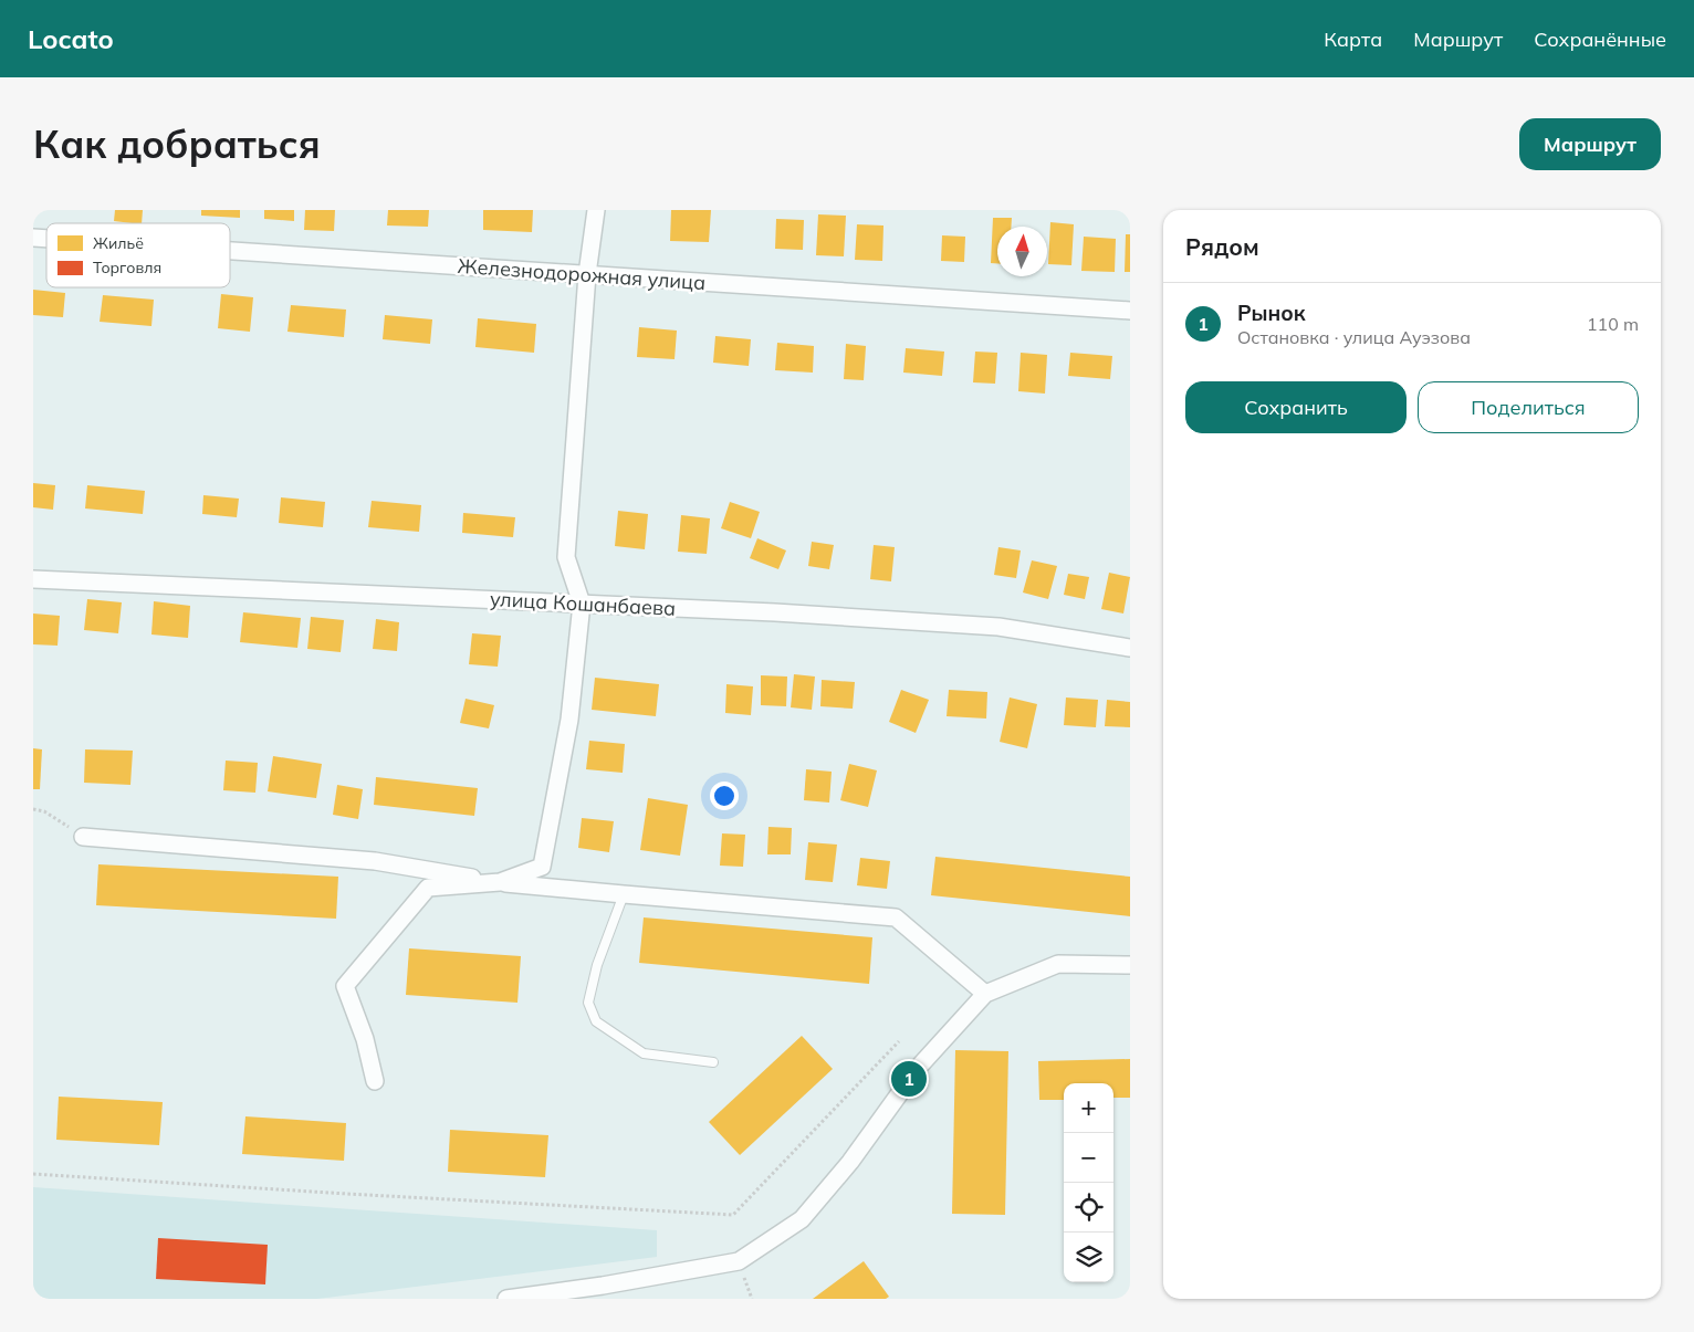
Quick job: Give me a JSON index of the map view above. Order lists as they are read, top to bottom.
{
  "streets": {
    "street": ["Железнодорожная улица", "улица Кошанбаева"]
  },
  "legend": ["Жильё", "Торговля"],
  "north": "top",
  "page": {
    "header": "Locato",
    "nav": ["Карта", "Маршрут", "Сохранённые"],
    "buttons": [
      "Маршрут",
      ["Сохранить", "Поделиться"]
    ],
    "title": "Как добраться",
    "heading": "Рядом",
    "list": [
      {
        "mark": "1",
        "name": "Рынок",
        "note": "Остановка · улица Ауэзова",
        "value": "110 m"
      }
    ],
    "pins": "1",
    "map_buttons": ["+", "−"]
  }
}
